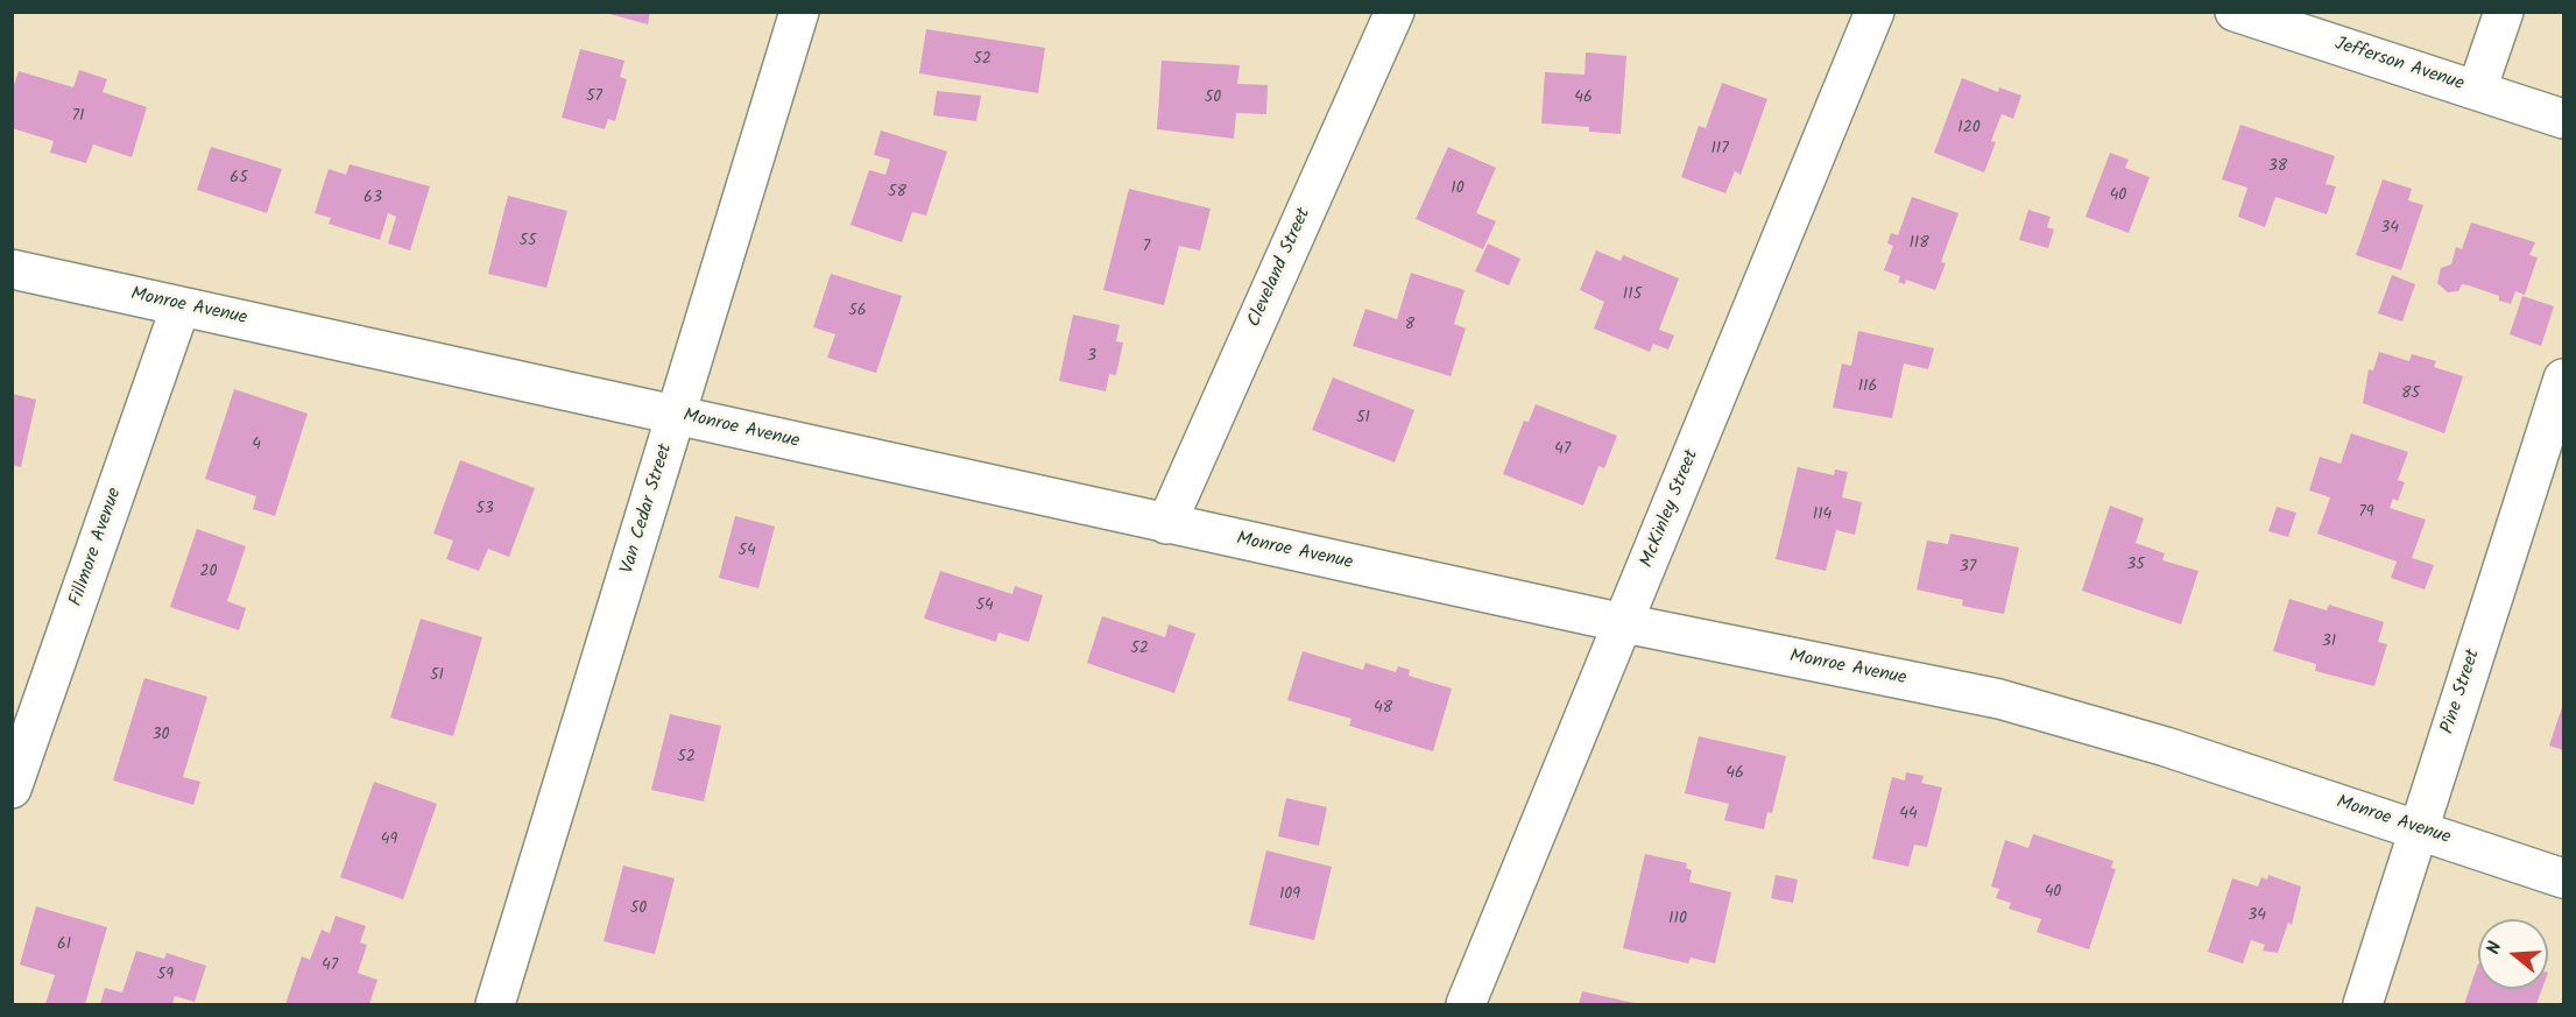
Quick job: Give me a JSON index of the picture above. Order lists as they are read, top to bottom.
{
  "streets": {
    "street": [
      "Jefferson Avenue",
      "Cleveland Street",
      "Monroe Avenue",
      "Van Cedar Street",
      "McKinley Street",
      "Fillmore Avenue",
      "Pine Street"
    ]
  },
  "crossings": [
    ["Cleveland Street", "Monroe Avenue"],
    ["Monroe Avenue", "Van Cedar Street"],
    ["Monroe Avenue", "McKinley Street"],
    ["Monroe Avenue", "Fillmore Avenue"],
    ["Monroe Avenue", "Pine Street"]
  ],
  "house_numbers": [
    "52",
    "57",
    "50",
    "46",
    "71",
    "120",
    "117",
    "38",
    "65",
    "10",
    "58",
    "40",
    "63",
    "34",
    "55",
    "118",
    "7",
    "115",
    "56",
    "8",
    "3",
    "116",
    "85",
    "51",
    "4",
    "47",
    "53",
    "79",
    "114",
    "54",
    "35",
    "37",
    "20",
    "54",
    "31",
    "52",
    "51",
    "48",
    "30",
    "52",
    "46",
    "44",
    "49",
    "40",
    "109",
    "50",
    "34",
    "110",
    "61",
    "47",
    "59"
  ],
  "north": "left"
}
